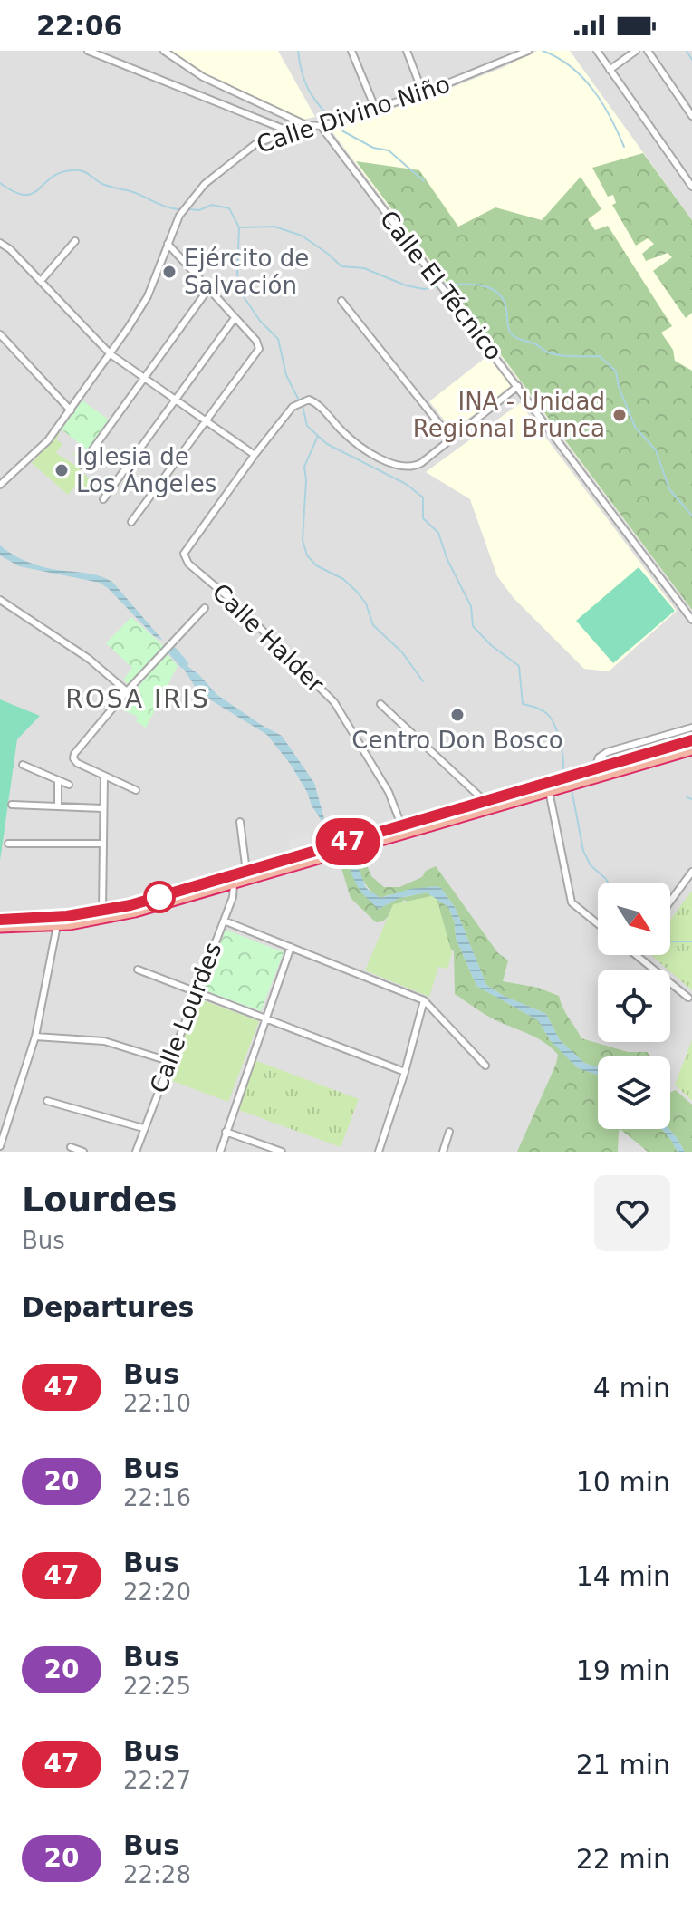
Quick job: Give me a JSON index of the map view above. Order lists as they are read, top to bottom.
{
  "streets": {
    "street": [
      "Calle Divino Niño",
      "Calle El Técnico",
      "Calle Halder",
      "Calle Lourdes"
    ]
  },
  "crossings": [
    ["Calle Divino Niño", "Calle El Técnico"]
  ],
  "districts": ["ROSA IRIS"],
  "places": [
    "Ejército de Salvación",
    "INA - Unidad Regional Brunca",
    "Iglesia de Los Ángeles",
    "Centro Don Bosco"
  ],
  "lines": ["bus line 47"],
  "north": "bottom right",
  "page": {
    "status": "22:06",
    "on_map": "47",
    "heading": [
      ["Lourdes", "Bus"],
      "Departures"
    ],
    "list": [
      {
        "mark": "47",
        "name": "Bus",
        "note": "22:10",
        "value": "4 min"
      },
      {
        "mark": "20",
        "name": "Bus",
        "note": "22:16",
        "value": "10 min"
      },
      {
        "mark": "47",
        "name": "Bus",
        "note": "22:20",
        "value": "14 min"
      },
      {
        "mark": "20",
        "name": "Bus",
        "note": "22:25",
        "value": "19 min"
      },
      {
        "mark": "47",
        "name": "Bus",
        "note": "22:27",
        "value": "21 min"
      },
      {
        "mark": "20",
        "name": "Bus",
        "note": "22:28",
        "value": "22 min"
      }
    ]
  }
}
